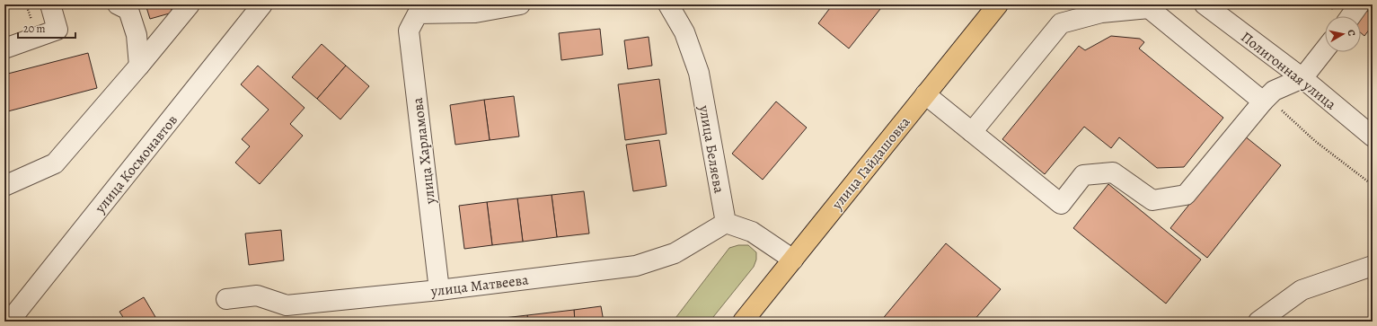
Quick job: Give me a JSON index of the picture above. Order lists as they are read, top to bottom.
{
  "streets": {
    "main road": ["улица Гайдашовка"],
    "street": [
      "Полигонная улица",
      "улица Беляева",
      "улица Харламова",
      "улица Космонавтов",
      "улица Матвеева"
    ]
  },
  "crossings": [
    ["улица Беляева", "улица Матвеева"],
    ["улица Харламова", "улица Матвеева"]
  ],
  "scale_bar": "20 m",
  "north": "right"
}
